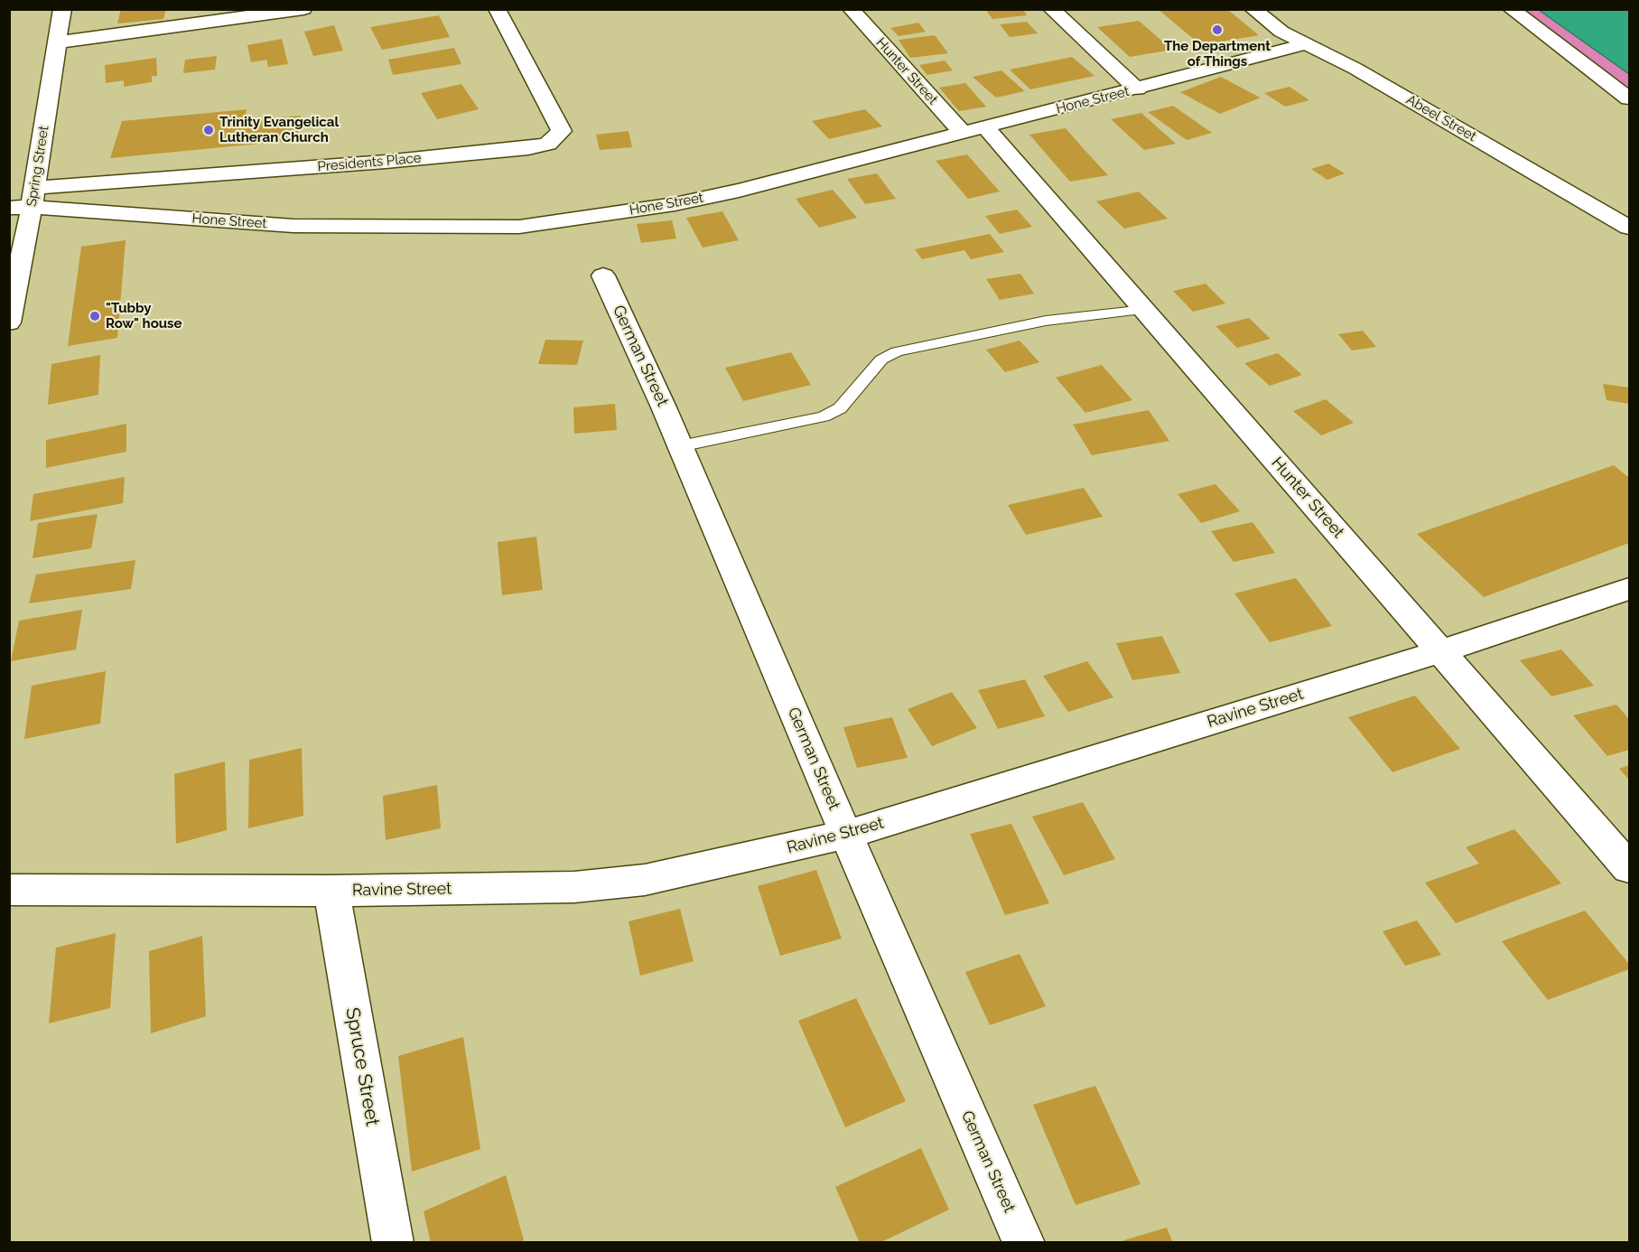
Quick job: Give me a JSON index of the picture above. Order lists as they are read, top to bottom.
{
  "streets": {
    "street": [
      "Hunter Street",
      "Hone Street",
      "Abeel Street",
      "Presidents Place",
      "Spring Street",
      "German Street",
      "Ravine Street",
      "Spruce Street"
    ]
  },
  "crossings": [
    ["Hunter Street", "Hone Street"],
    ["Hunter Street", "Ravine Street"],
    ["Hone Street", "Abeel Street"],
    ["Hone Street", "Presidents Place"],
    ["Hone Street", "Spring Street"],
    ["Presidents Place", "Spring Street"],
    ["German Street", "Ravine Street"],
    ["Ravine Street", "Spruce Street"]
  ],
  "places": ["The Department of Things", "Trinity Evangelical Lutheran Church", "\"Tubby Row\" house"]
}
